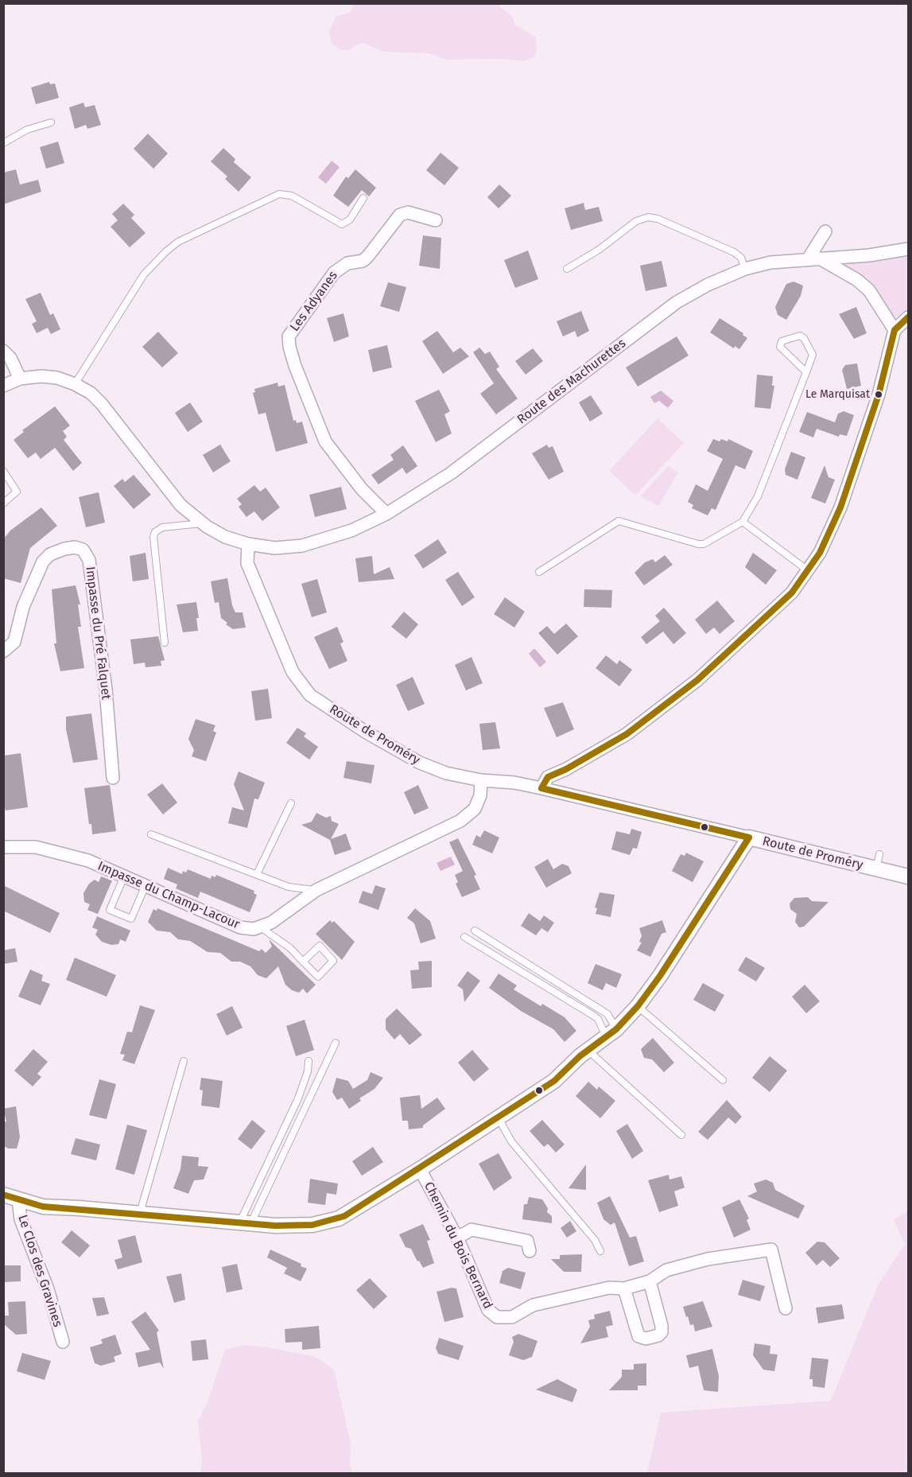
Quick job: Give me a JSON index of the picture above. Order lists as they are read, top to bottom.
{
  "streets": {
    "street": [
      "Les Adyanes",
      "Route des Machurettes",
      "Impasse du Pré Falquet",
      "Route de Proméry",
      "Impasse du Champ-Lacour",
      "Chemin du Bois Bernard",
      "Le Clos des Gravines"
    ]
  },
  "crossings": [
    ["Les Adyanes", "Route des Machurettes"],
    ["Route des Machurettes", "Route de Proméry"]
  ],
  "places": ["Le Marquisat"]
}
